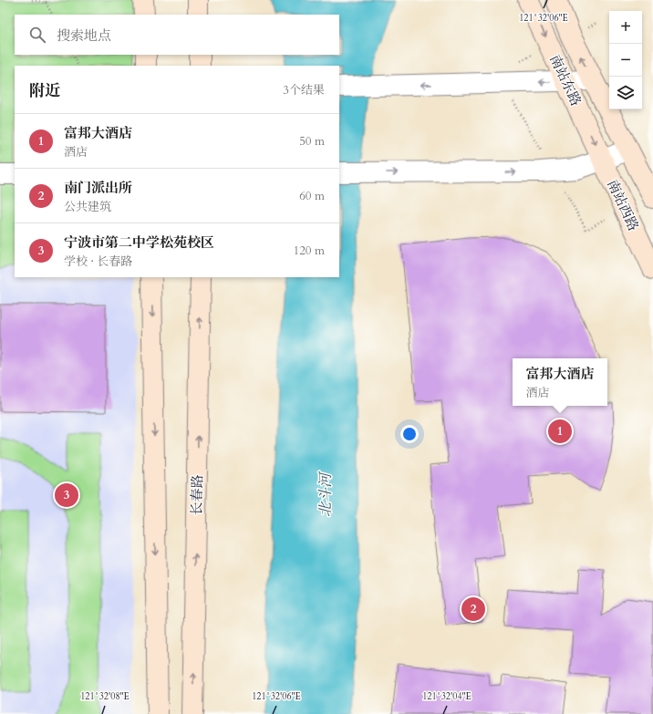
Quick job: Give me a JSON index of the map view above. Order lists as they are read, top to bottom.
{
  "streets": {
    "main road": ["南站东路", "南站西路", "长春路"]
  },
  "crossings": [
    ["南站东路", "南站西路"]
  ],
  "water": ["北斗河"],
  "page": {
    "map_buttons": ["+", "−"],
    "search": "搜索地点",
    "heading": ["附近", "3个结果"],
    "list": [
      {
        "mark": "1",
        "name": "富邦大酒店",
        "note": "酒店",
        "value": "50 m"
      },
      {
        "mark": "2",
        "name": "南门派出所",
        "note": "公共建筑",
        "value": "60 m"
      },
      {
        "mark": "3",
        "name": "宁波市第二中学松苑校区",
        "note": "学校 · 长春路",
        "value": "120 m"
      }
    ],
    "popup": ["富邦大酒店", "酒店"],
    "pins": ["1", "3", "2"]
  },
  "coordinates": ["121°32'06\"E", "121°32'08\"E", "121°32'04\"E"]
}
